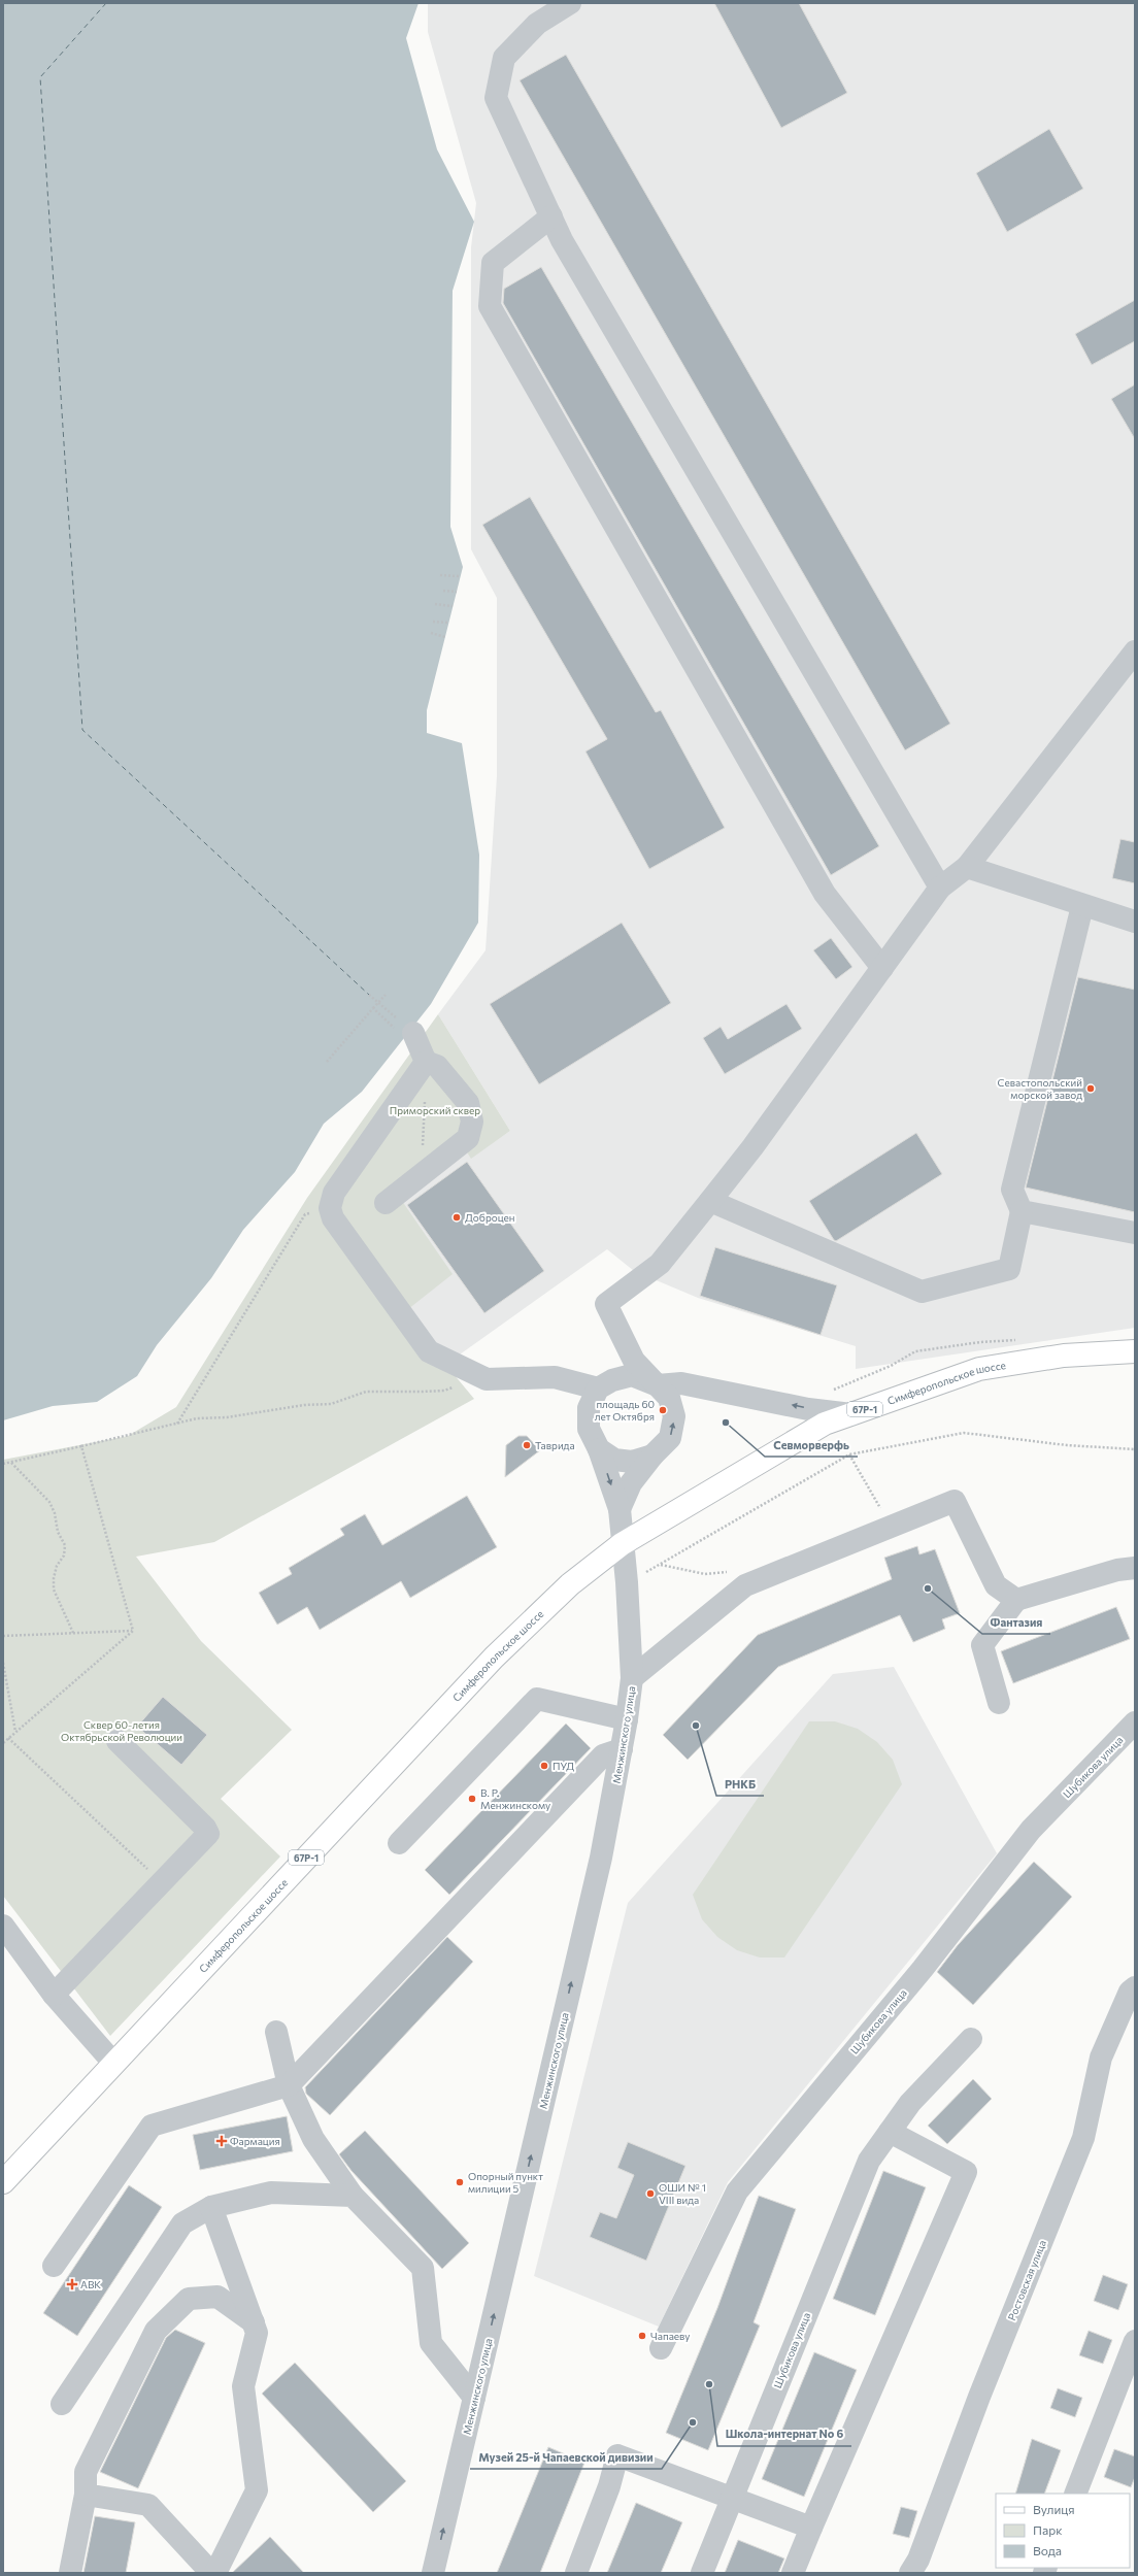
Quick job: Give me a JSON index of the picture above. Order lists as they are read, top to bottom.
{
  "streets": {
    "main road": ["Симферопольское шоссе", "67Р-1"],
    "street": ["Менжинского улица", "Шубикова улица", "Ростовская улица"]
  },
  "crossings": [
    ["Симферопольское шоссе", "Менжинского улица"]
  ],
  "one_way": ["Менжинского улица"],
  "parks": ["Приморский сквер", "Сквер 60-летия Октябрьской Революции"],
  "places": {
    "other": [
      "Севастопольский морской завод",
      "Доброцен",
      "площадь 60 лет Октября",
      "Севморверфь",
      "Таврида",
      "Фантазия",
      "РНКБ",
      "ПУД",
      "В. Р. Менжинскому",
      "Опорный пункт милиции 5",
      "ОШИ № 1 VIII вида",
      "Чапаеву",
      "Школа-интернат No 6",
      "Музей 25-й Чапаевской дивизии"
    ],
    "health": ["Фармация", "АВК"]
  },
  "legend": ["Вулиця", "Парк", "Вода"]
}
